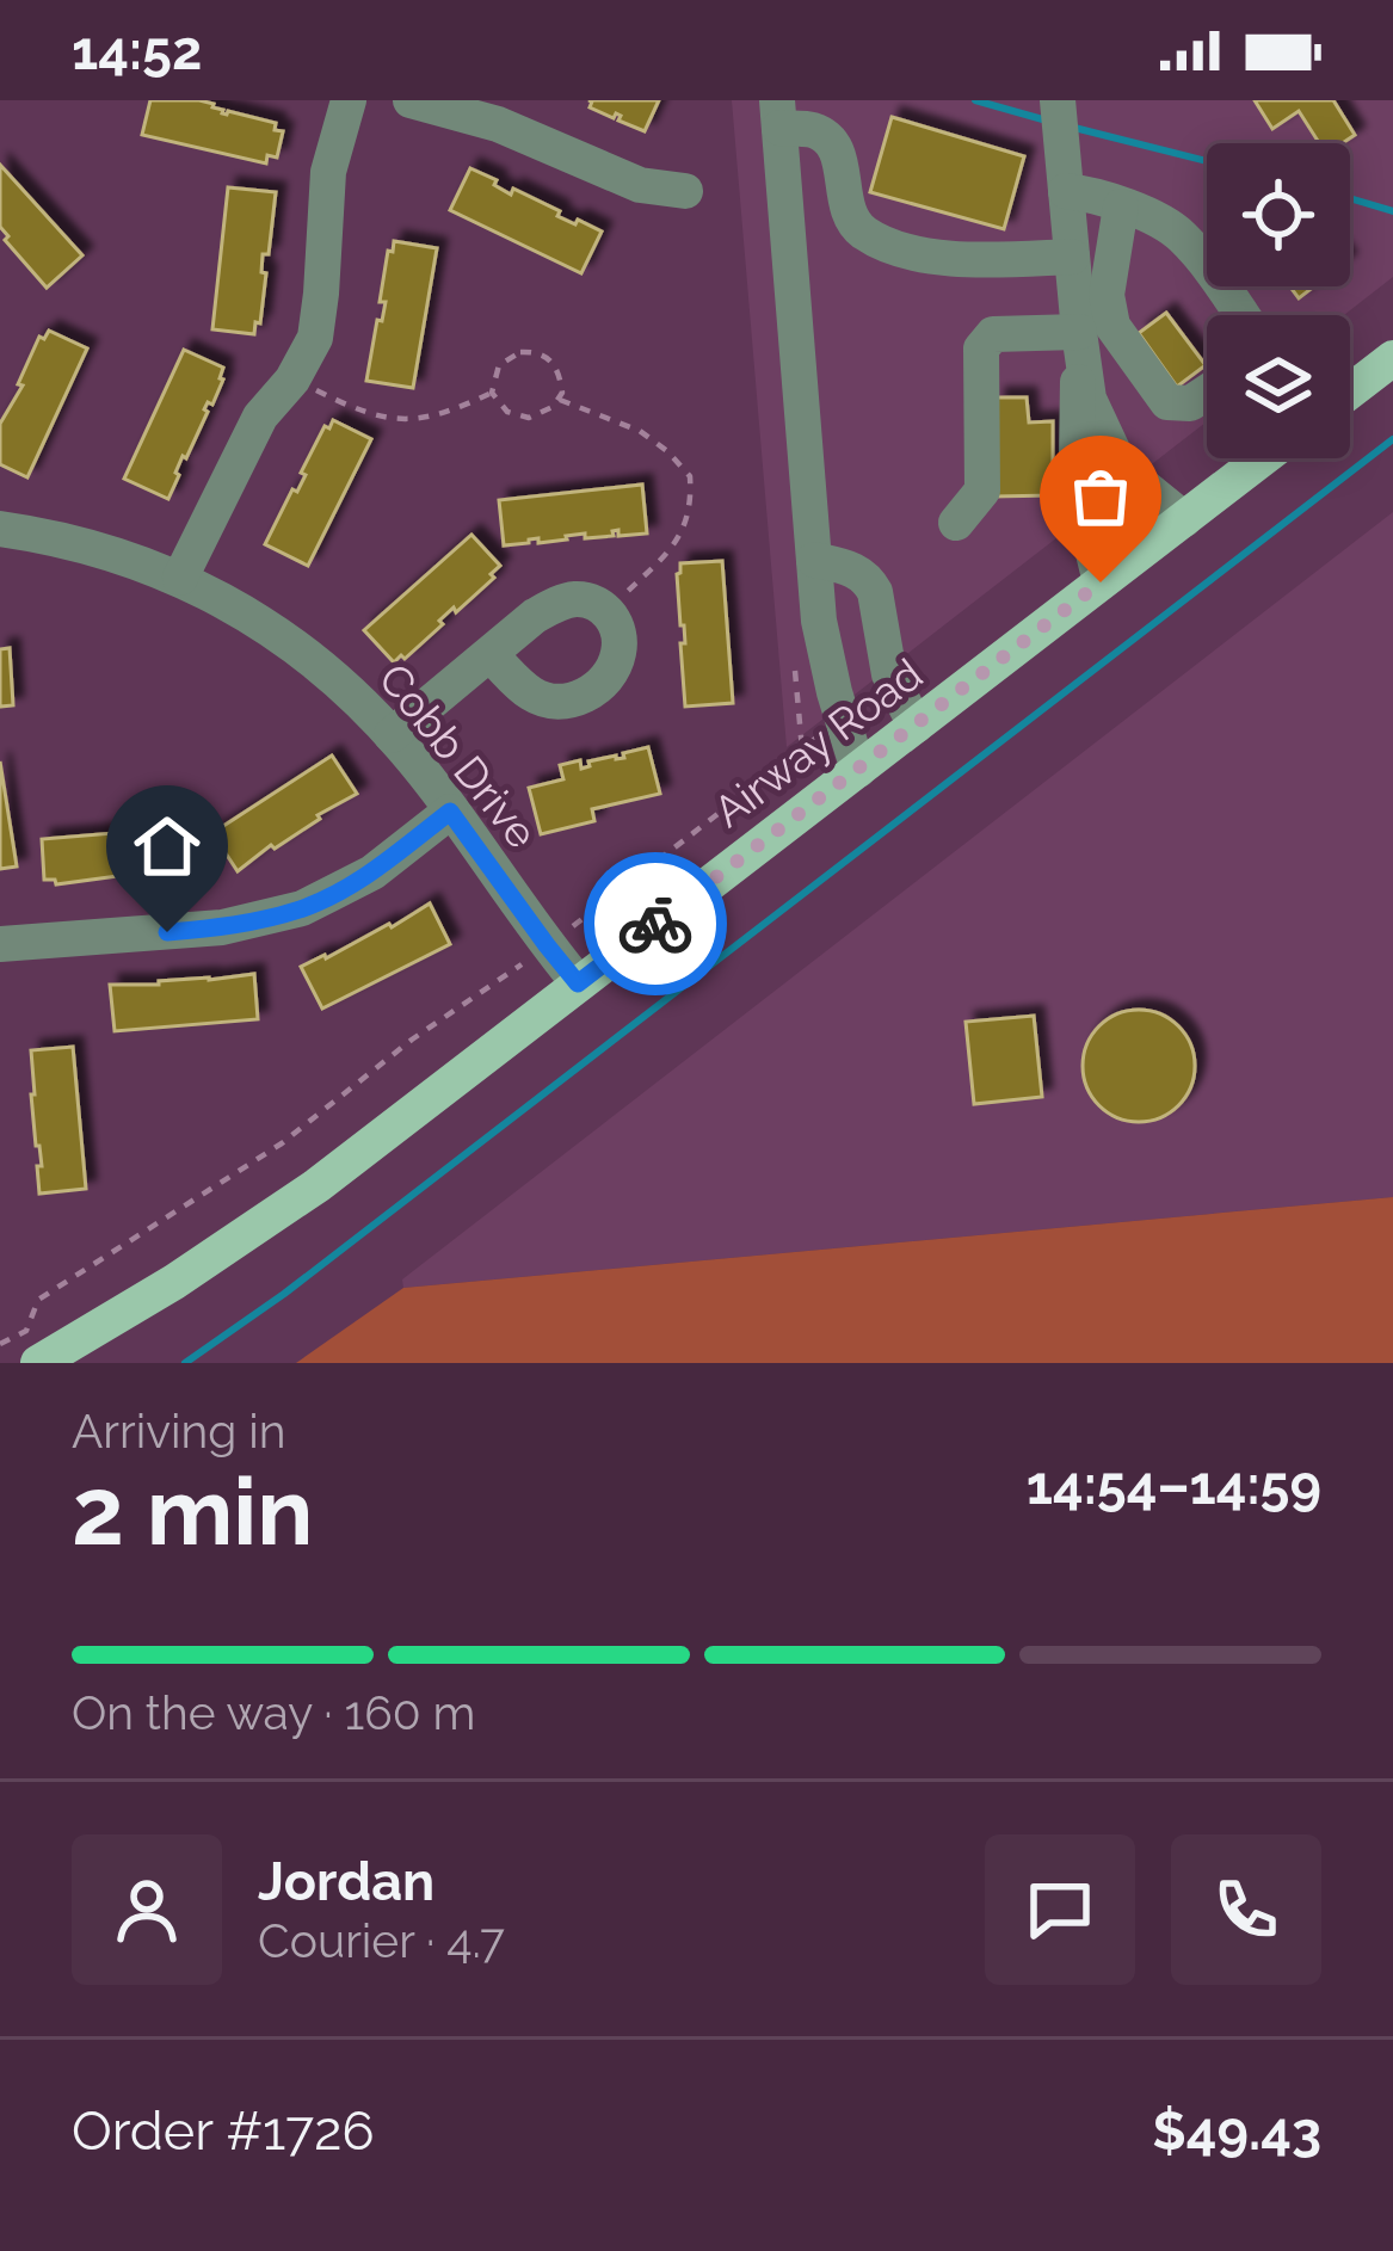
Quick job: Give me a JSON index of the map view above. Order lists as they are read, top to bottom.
{
  "streets": {
    "main road": ["Airway Road"],
    "street": ["Cobb Drive"]
  },
  "crossings": [
    ["Airway Road", "Cobb Drive"]
  ],
  "page": {
    "status": "14:52",
    "heading": ["2 min", "Arriving in", "14:54–14:59"],
    "panel": [
      "Jordan",
      "Courier · 4.7",
      "Order #1726",
      "$49.43"
    ],
    "bar": "On the way · 160 m"
  }
}
